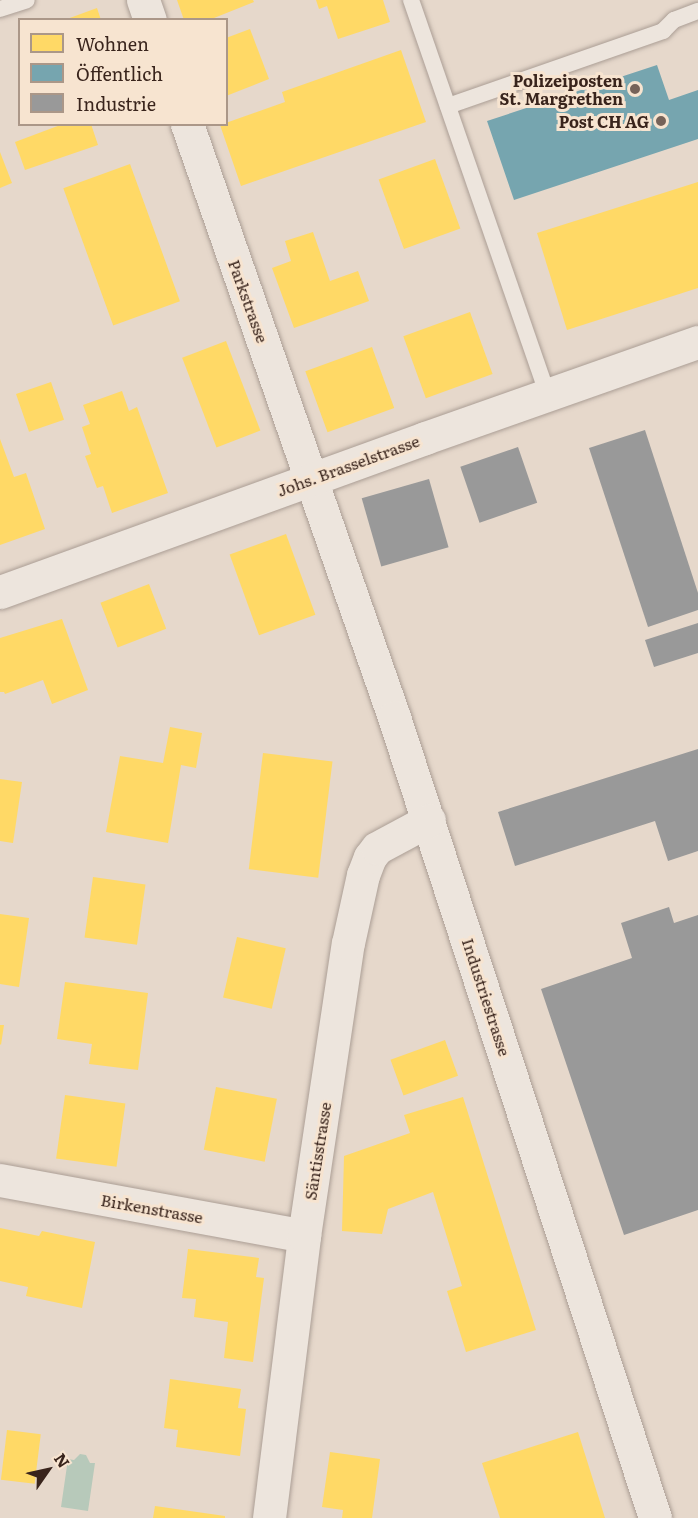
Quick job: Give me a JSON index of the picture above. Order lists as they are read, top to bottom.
{
  "streets": {
    "street": [
      "Parkstrasse",
      "Johs. Brasselstrasse",
      "Industriestrasse",
      "Säntisstrasse",
      "Birkenstrasse"
    ]
  },
  "crossings": [
    ["Parkstrasse", "Johs. Brasselstrasse"],
    ["Parkstrasse", "Industriestrasse"],
    ["Johs. Brasselstrasse", "Industriestrasse"],
    ["Industriestrasse", "Säntisstrasse"],
    ["Säntisstrasse", "Birkenstrasse"]
  ],
  "places": ["Polizeiposten St. Margrethen", "Post CH AG"],
  "legend": ["Wohnen", "Öffentlich", "Industrie"],
  "north": "top right"
}
